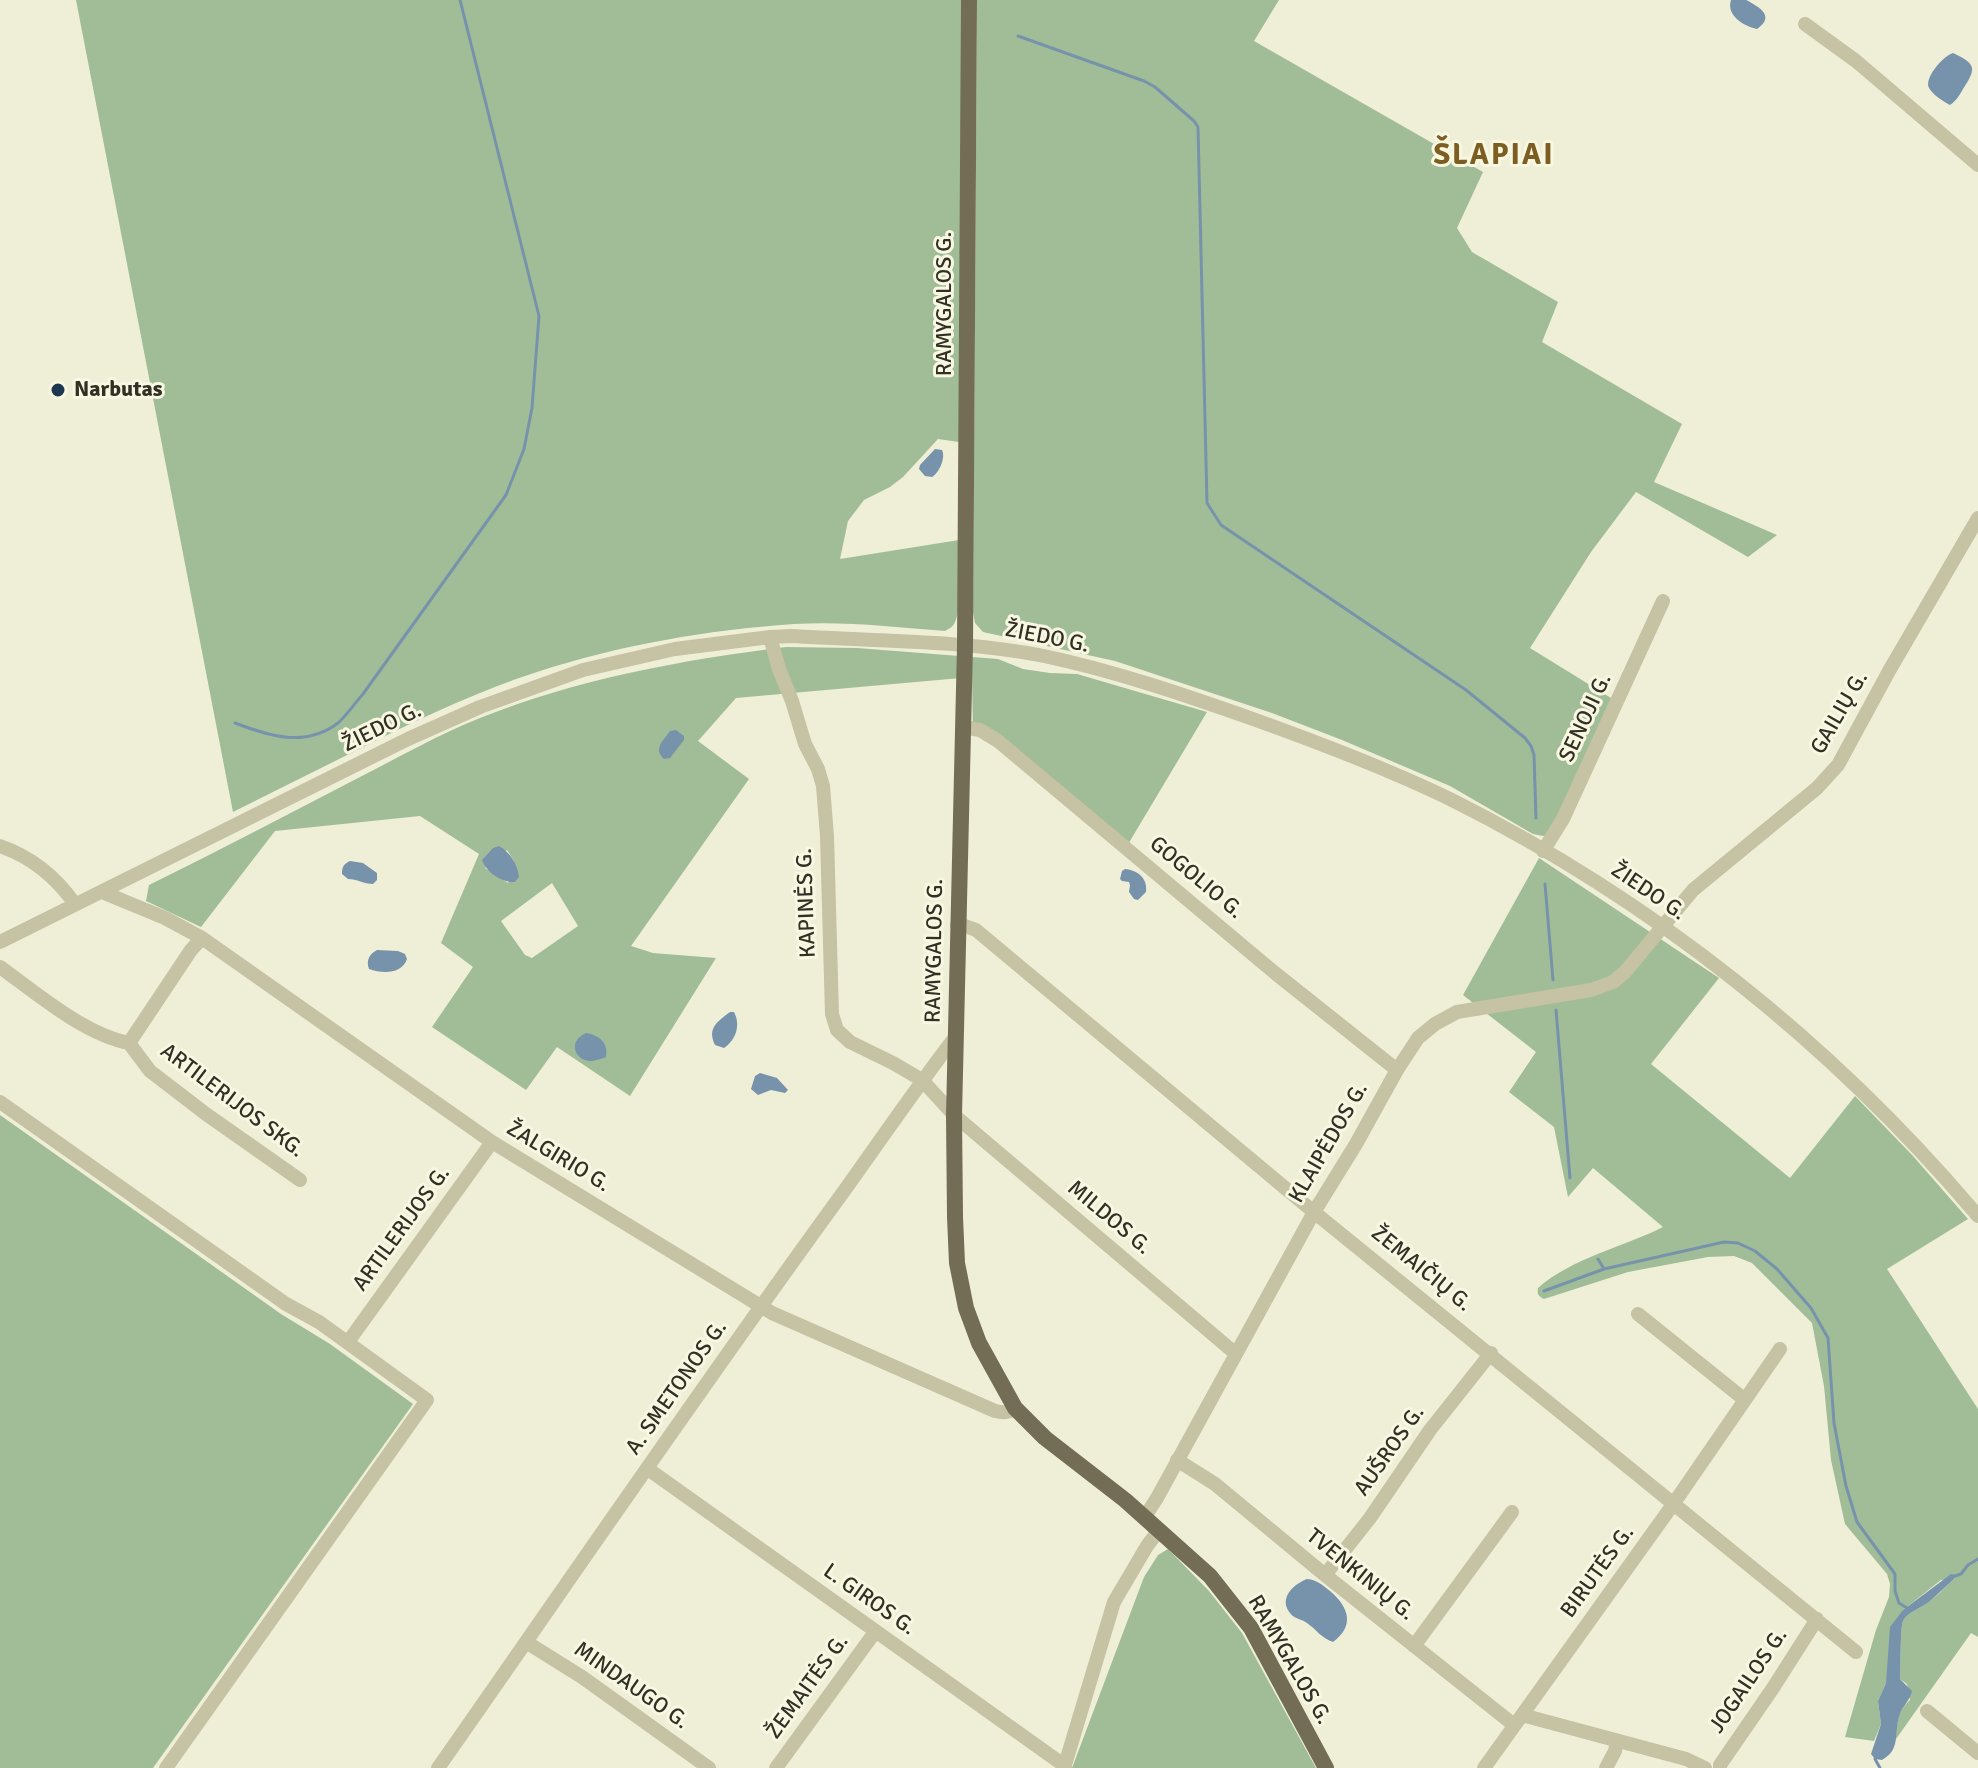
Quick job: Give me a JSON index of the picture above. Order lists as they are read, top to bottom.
{
  "streets": {
    "main road": ["RAMYGALOS G."],
    "street": [
      "ŽIEDO G.",
      "GAILIŲ G.",
      "SENOJI G.",
      "GOGOLIO G.",
      "KAPINĖS G.",
      "ARTILERIJOS SKG.",
      "KLAIPĖDOS G.",
      "ŽALGIRIO G.",
      "MILDOS G.",
      "ARTILERIJOS G.",
      "ŽEMAIČIŲ G.",
      "A. SMETONOS G.",
      "AUŠROS G.",
      "BIRUTĖS G.",
      "TVENKINIŲ G.",
      "L. GIROS G.",
      "JOGAILOS G.",
      "MINDAUGO G.",
      "ŽEMAITĖS G."
    ]
  },
  "crossings": [
    ["RAMYGALOS G.", "ŽIEDO G."],
    ["RAMYGALOS G.", "GOGOLIO G."],
    ["RAMYGALOS G.", "KAPINĖS G."],
    ["RAMYGALOS G.", "KLAIPĖDOS G."],
    ["RAMYGALOS G.", "ŽALGIRIO G."],
    ["RAMYGALOS G.", "MILDOS G."],
    ["RAMYGALOS G.", "ŽEMAIČIŲ G."],
    ["RAMYGALOS G.", "A. SMETONOS G."],
    ["ŽIEDO G.", "GAILIŲ G."],
    ["ŽIEDO G.", "SENOJI G."],
    ["ŽIEDO G.", "KAPINĖS G."],
    ["ŽIEDO G.", "KLAIPĖDOS G."],
    ["ŽIEDO G.", "ŽALGIRIO G."],
    ["GAILIŲ G.", "KLAIPĖDOS G."],
    ["GOGOLIO G.", "KLAIPĖDOS G."],
    ["KAPINĖS G.", "MILDOS G."],
    ["KAPINĖS G.", "A. SMETONOS G."],
    ["ARTILERIJOS SKG.", "ŽALGIRIO G."],
    ["KLAIPĖDOS G.", "MILDOS G."],
    ["KLAIPĖDOS G.", "ŽEMAIČIŲ G."],
    ["KLAIPĖDOS G.", "TVENKINIŲ G."],
    ["ŽALGIRIO G.", "ARTILERIJOS G."],
    ["ŽALGIRIO G.", "A. SMETONOS G."],
    ["ŽEMAIČIŲ G.", "AUŠROS G."],
    ["ŽEMAIČIŲ G.", "BIRUTĖS G."],
    ["ŽEMAIČIŲ G.", "JOGAILOS G."],
    ["A. SMETONOS G.", "L. GIROS G."],
    ["A. SMETONOS G.", "MINDAUGO G."],
    ["AUŠROS G.", "TVENKINIŲ G."],
    ["BIRUTĖS G.", "TVENKINIŲ G."],
    ["L. GIROS G.", "ŽEMAITĖS G."]
  ],
  "districts": ["ŠLAPIAI"],
  "places": ["Narbutas"]
}
